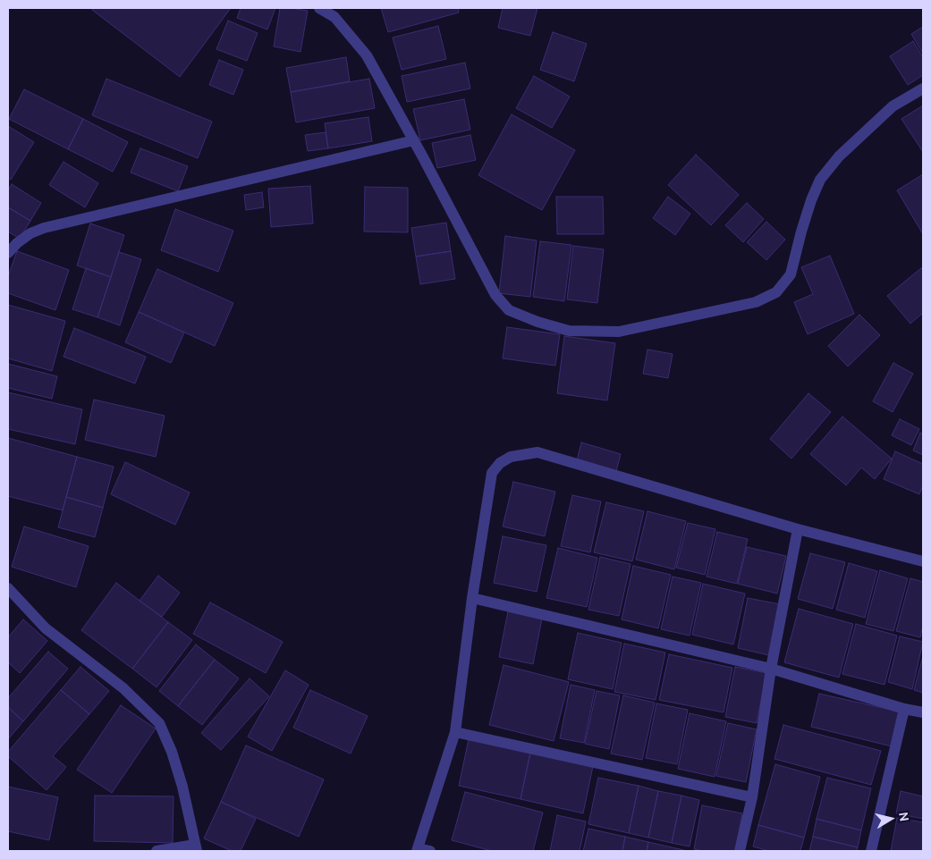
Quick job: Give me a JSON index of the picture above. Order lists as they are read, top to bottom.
{
  "north": "right"
}
